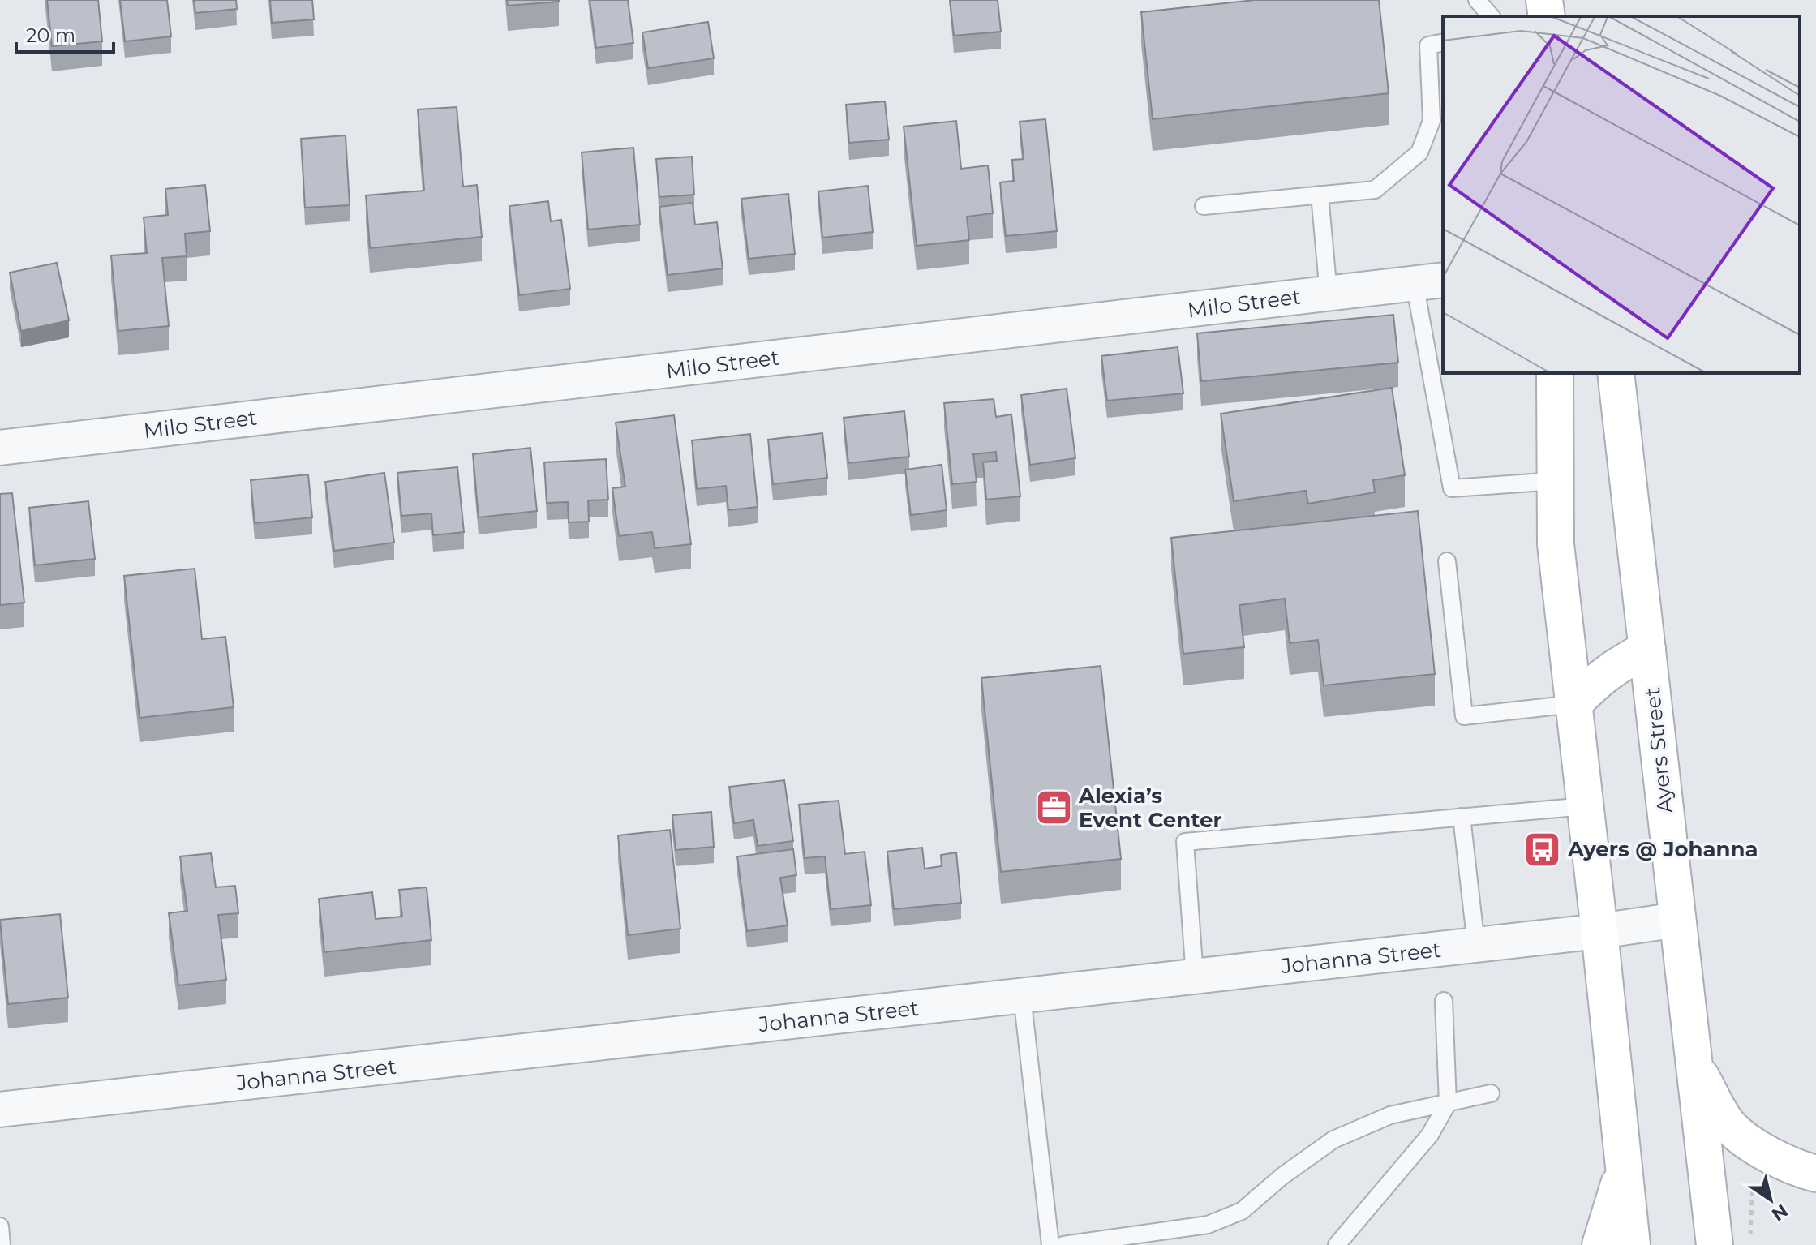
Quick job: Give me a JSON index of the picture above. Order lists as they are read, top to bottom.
{
  "streets": {
    "main road": ["Ayers Street"],
    "street": ["Milo Street", "Johanna Street"]
  },
  "crossings": [
    ["Ayers Street", "Johanna Street"]
  ],
  "places": {
    "office": ["Alexia’s Event Center"],
    "bus stop": ["Ayers @ Johanna"]
  },
  "scale_bar": "20 m",
  "north": "bottom right"
}
